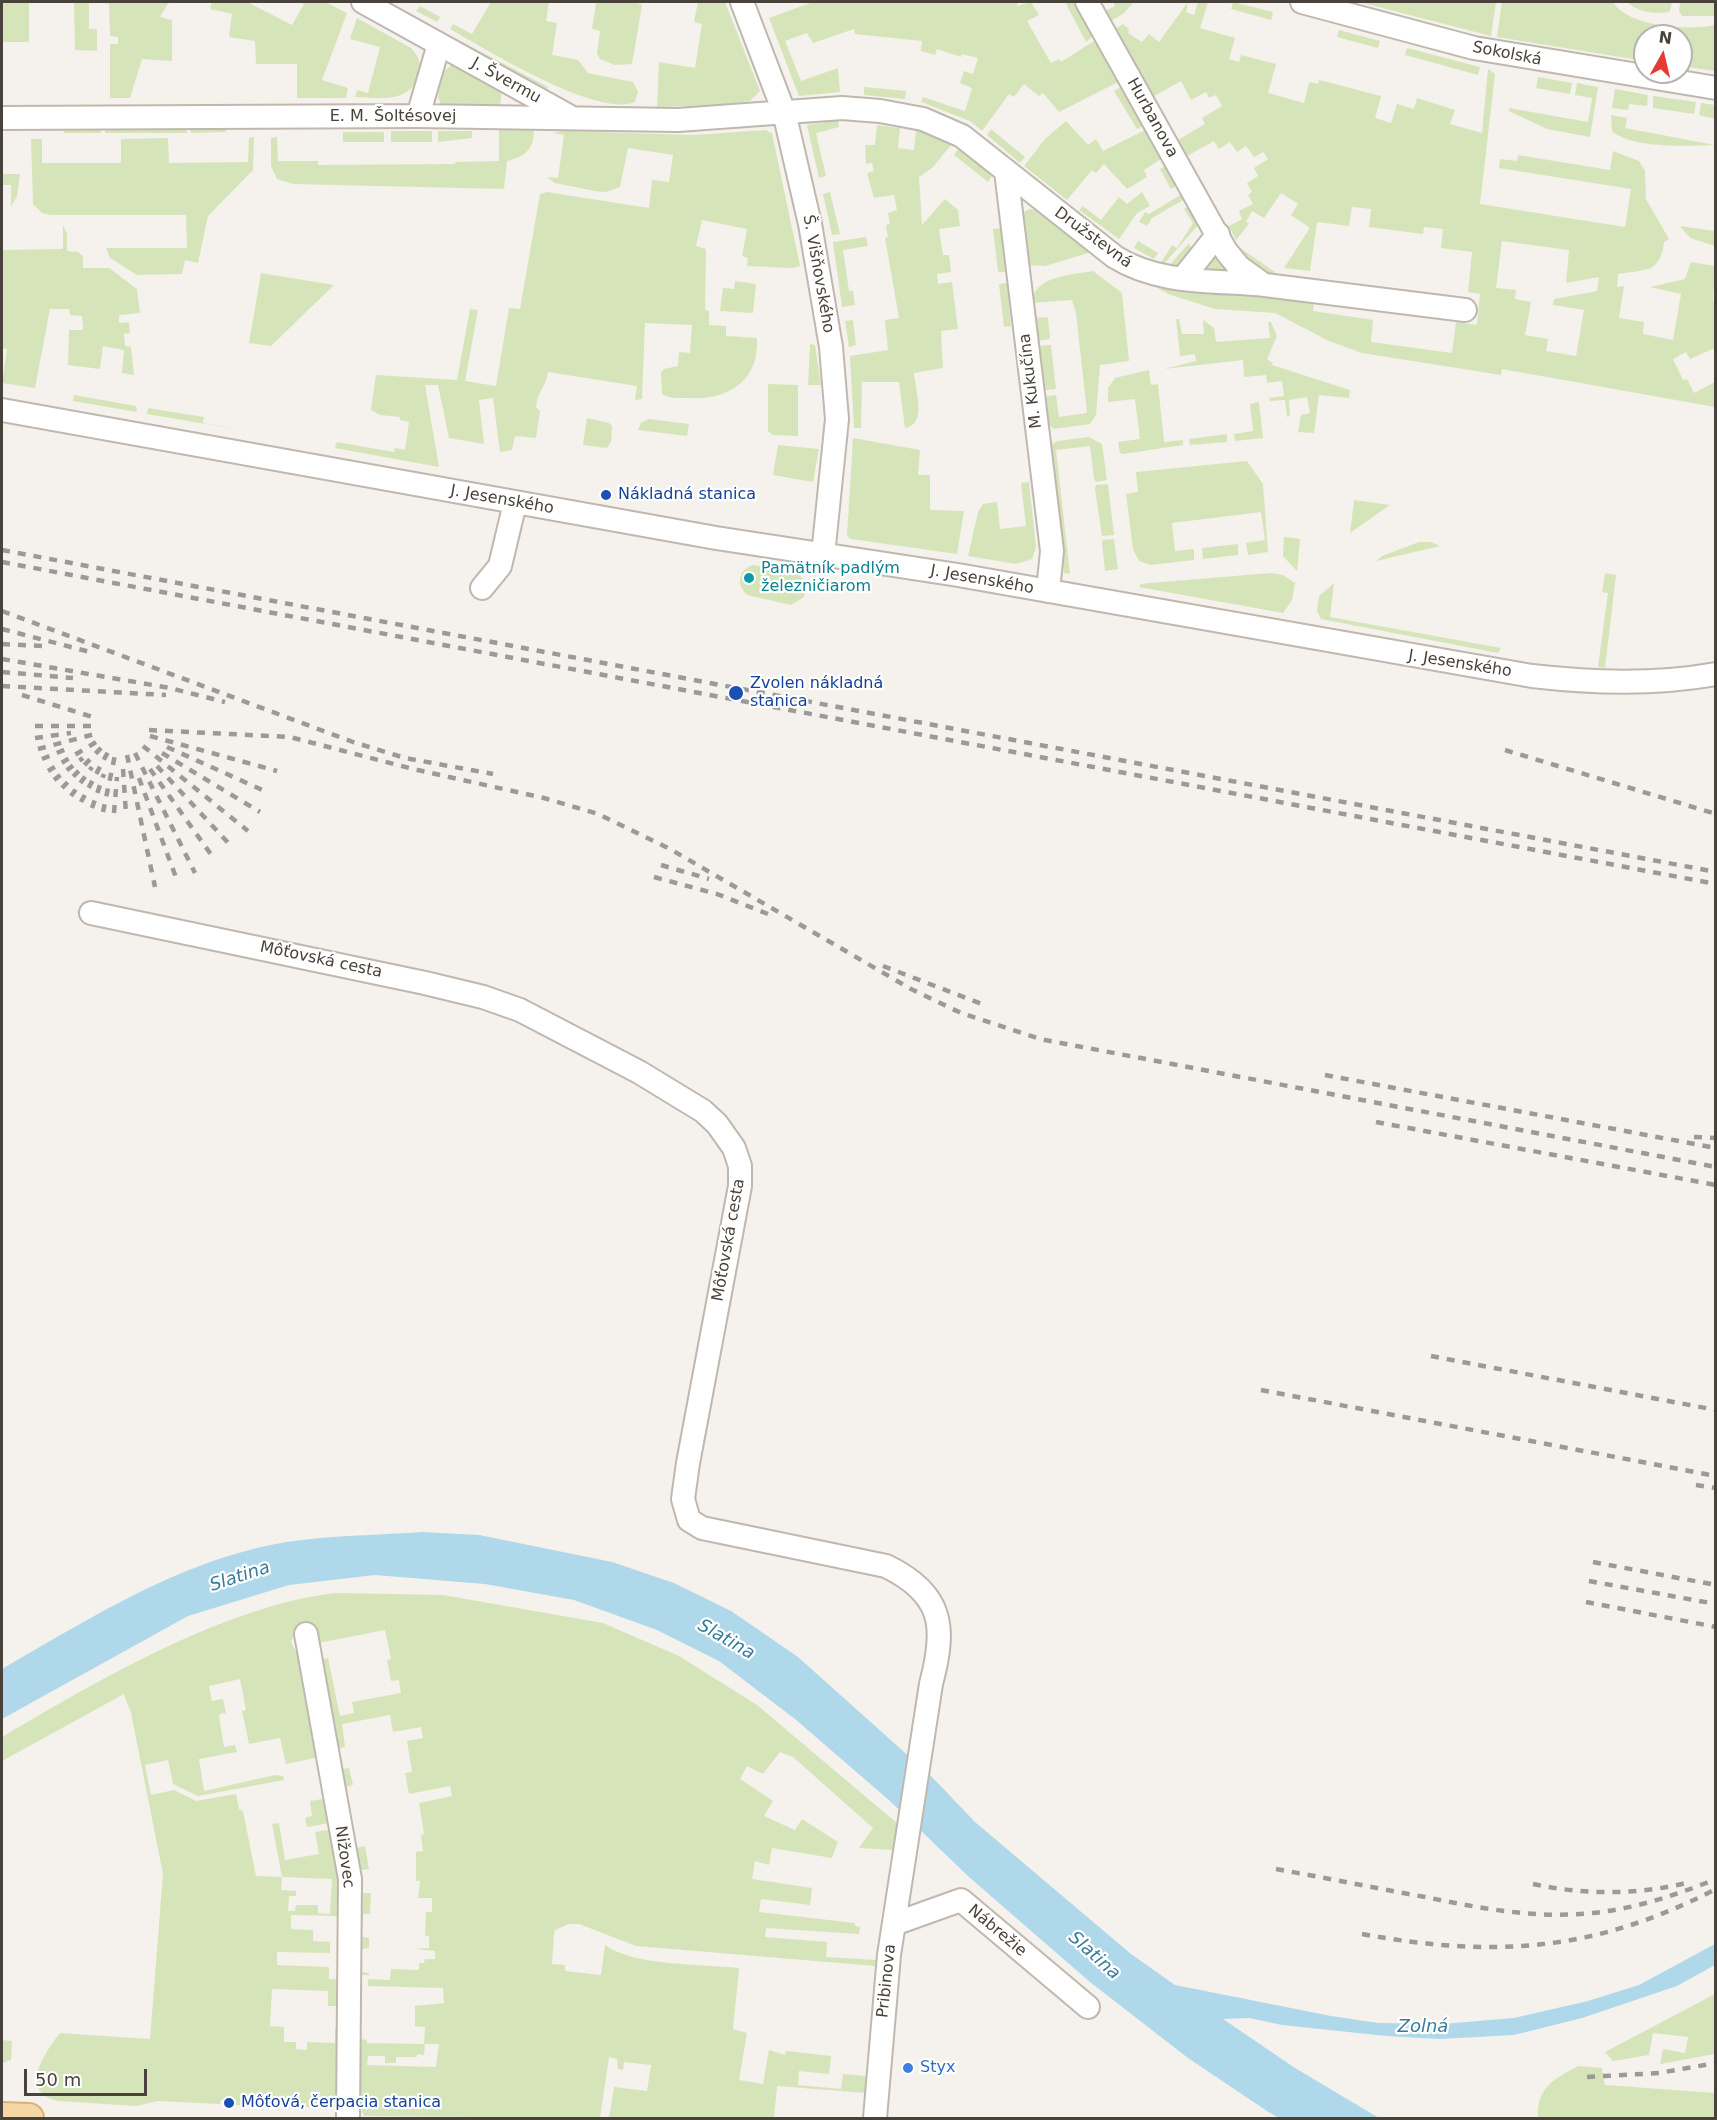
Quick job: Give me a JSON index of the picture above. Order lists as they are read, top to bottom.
{
  "streets": {
    "street": [
      "Sokolská",
      "J. Švermu",
      "E. M. Šoltésovej",
      "Hurbanova",
      "Družstevná",
      "Š. Višňovského",
      "M. Kukučína",
      "J. Jesenského",
      "Môťovská cesta",
      "Nižovec",
      "Nábrežie",
      "Pribinova"
    ]
  },
  "crossings": [
    ["J. Švermu", "E. M. Šoltésovej"],
    ["E. M. Šoltésovej", "Družstevná"],
    ["E. M. Šoltésovej", "Š. Višňovského"],
    ["Hurbanova", "Družstevná"],
    ["Družstevná", "Š. Višňovského"],
    ["Družstevná", "M. Kukučína"],
    ["Š. Višňovského", "J. Jesenského"],
    ["M. Kukučína", "J. Jesenského"],
    ["Môťovská cesta", "Pribinova"],
    ["Nábrežie", "Pribinova"]
  ],
  "water": ["Slatina", "Zolná"],
  "places": [
    "Nákladná stanica",
    "Pamätník padlým železničiarom",
    "Zvolen nákladná stanica",
    "Styx",
    "Môťová, čerpacia stanica"
  ],
  "scale_bar": "50 m",
  "north": "top"
}
